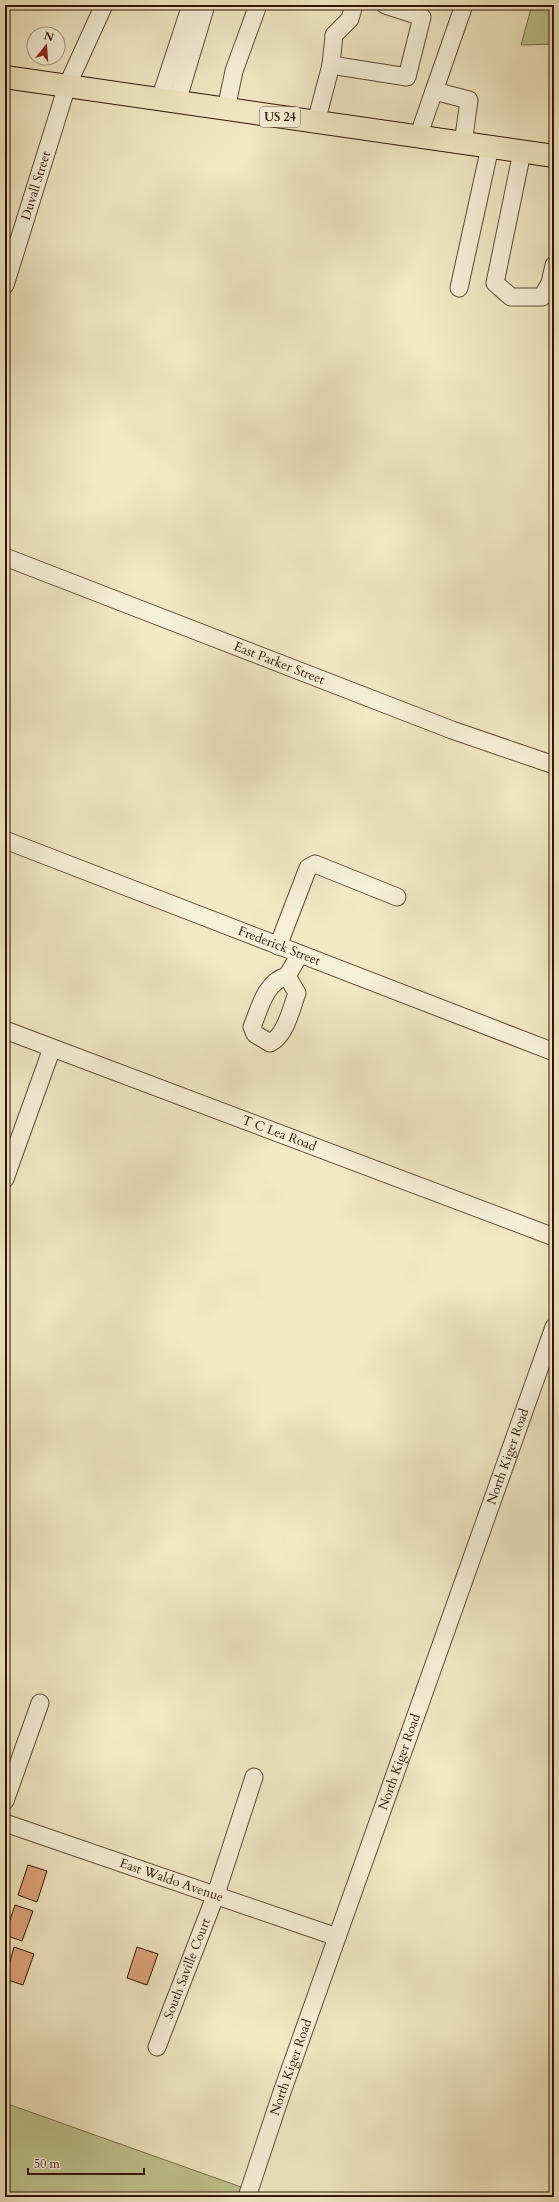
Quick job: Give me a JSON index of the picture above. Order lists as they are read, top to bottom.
{
  "streets": {
    "main road": ["US 24"],
    "street": [
      "Duvall Street",
      "East Parker Street",
      "Frederick Street",
      "T C Lea Road",
      "North Kiger Road",
      "East Waldo Avenue",
      "South Saville Court"
    ]
  },
  "crossings": [
    ["US 24", "Duvall Street"],
    ["North Kiger Road", "East Waldo Avenue"],
    ["East Waldo Avenue", "South Saville Court"]
  ],
  "scale_bar": "50 m",
  "north": "top"
}
